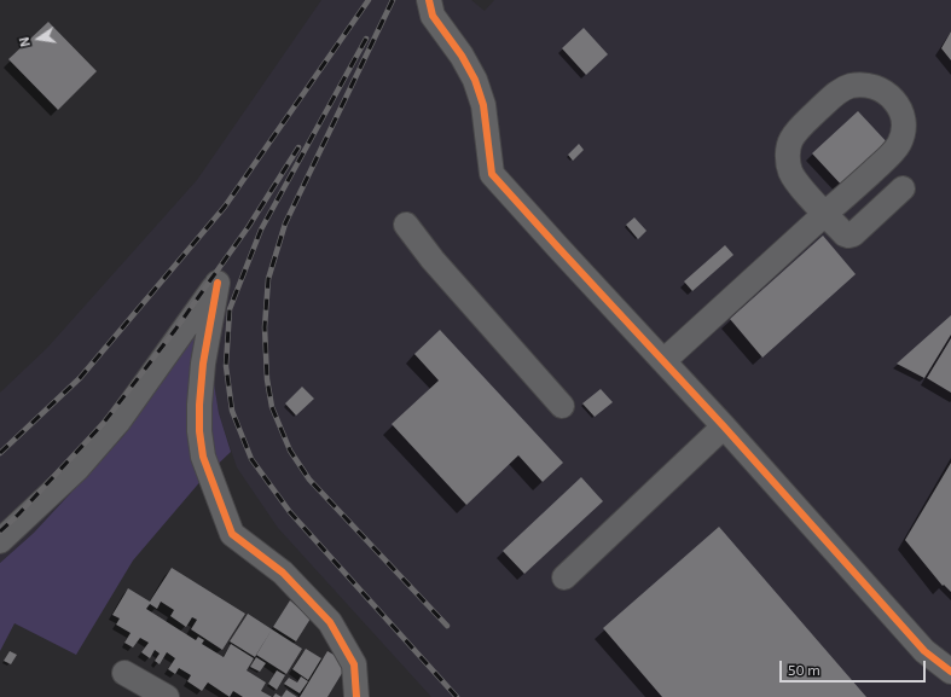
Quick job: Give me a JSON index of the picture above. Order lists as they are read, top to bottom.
{
  "scale_bar": "50 m",
  "north": "left"
}
